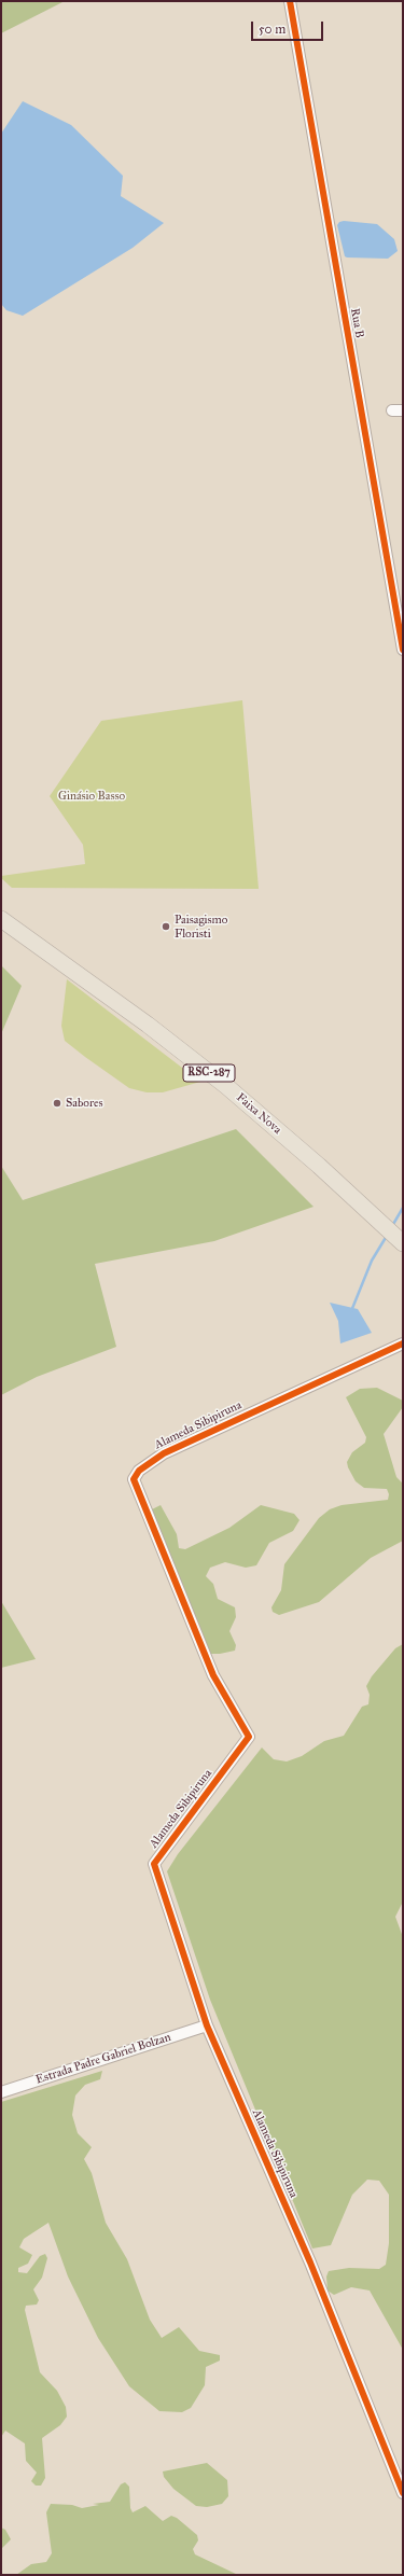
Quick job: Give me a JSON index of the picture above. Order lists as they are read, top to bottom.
{
  "streets": {
    "highway": ["RSC-287", "Faixa Nova"],
    "street": ["Rua B", "Alameda Sibipiruna", "Estrada Padre Gabriel Bolzan"]
  },
  "crossings": [
    ["Alameda Sibipiruna", "Estrada Padre Gabriel Bolzan"]
  ],
  "parks": ["Ginásio Basso"],
  "places": ["Paisagismo Floristi", "Sabores"],
  "scale_bar": "50 m"
}
